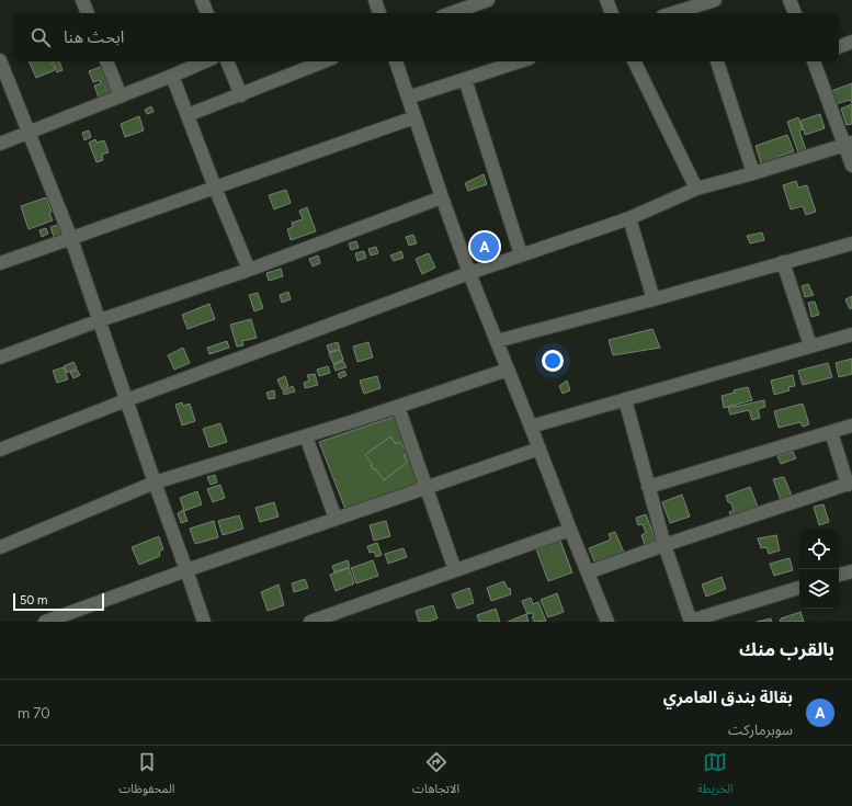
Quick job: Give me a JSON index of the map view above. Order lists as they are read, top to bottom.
{
  "scale_bar": "50 m",
  "page": {
    "search": "ابحث هنا",
    "pins": "A",
    "scale": "50 m",
    "heading": "بالقرب منك",
    "list": [
      {
        "mark": "A",
        "name": "بقالة بندق العامري",
        "note": "سوبرماركت",
        "value": "70 m"
      }
    ],
    "nav": ["الخريطة", "الاتجاهات", "المحفوظات"]
  }
}
